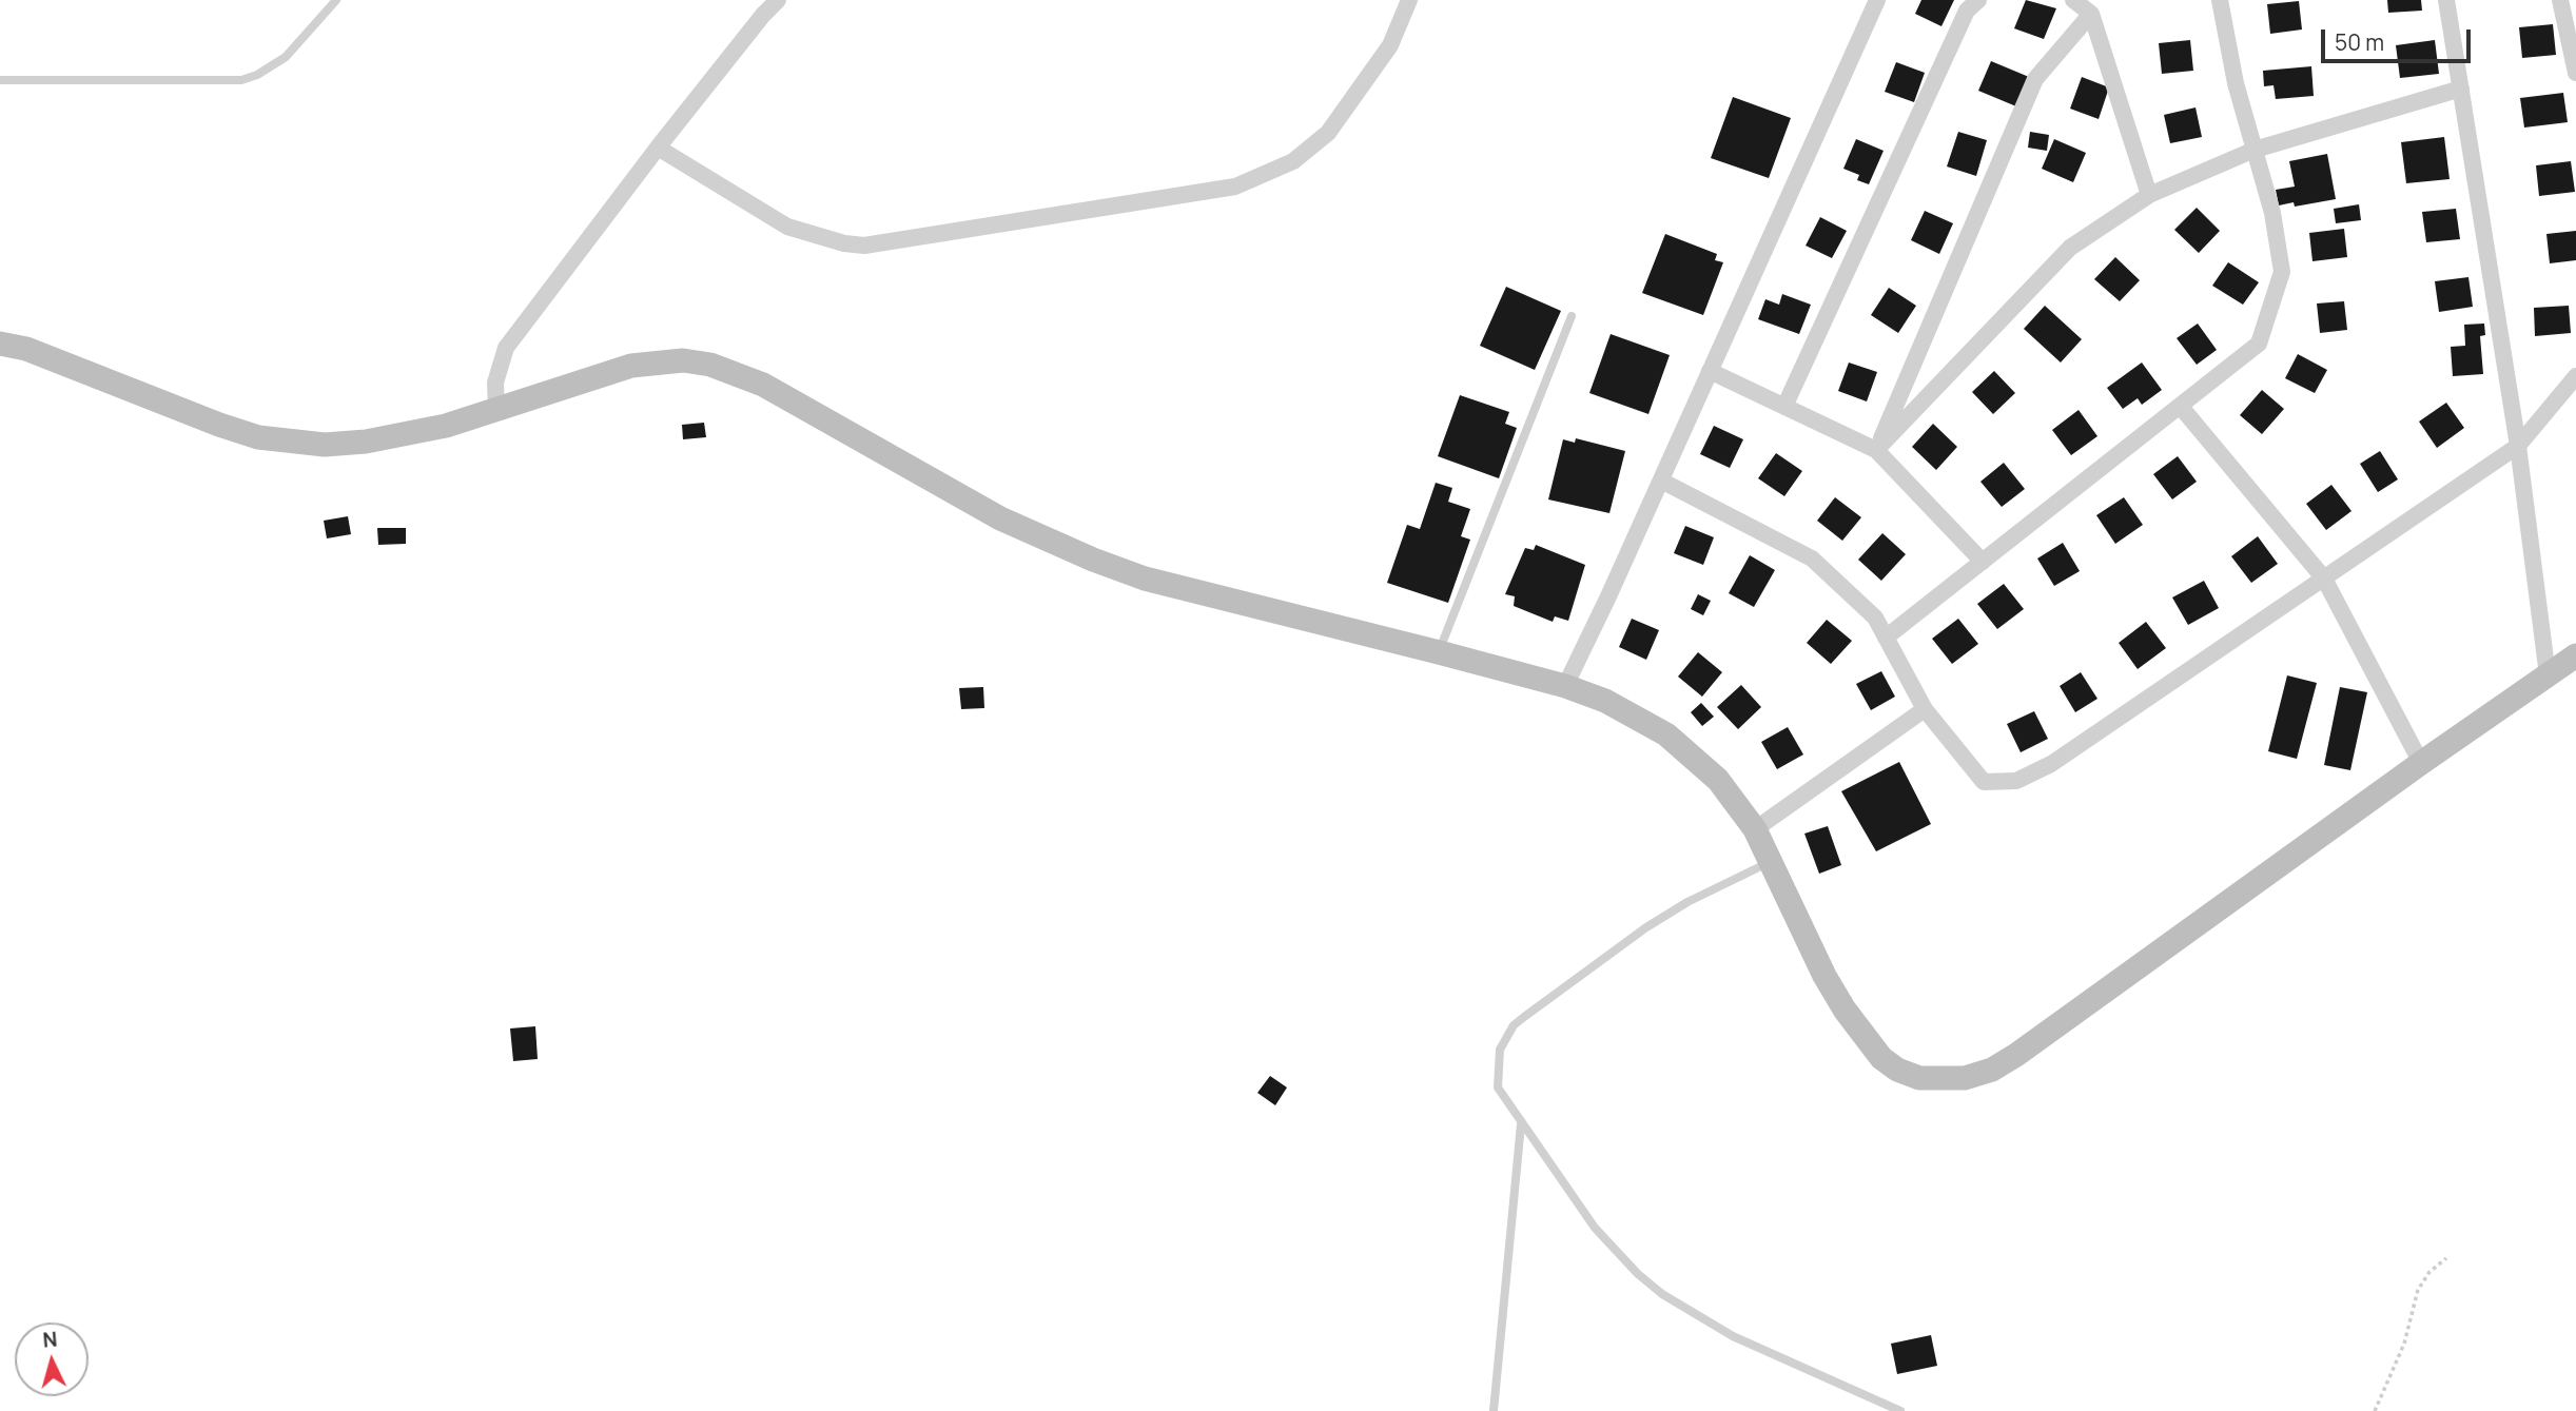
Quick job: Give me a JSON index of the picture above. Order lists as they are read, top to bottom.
{
  "scale_bar": "50 m",
  "north": "top"
}
